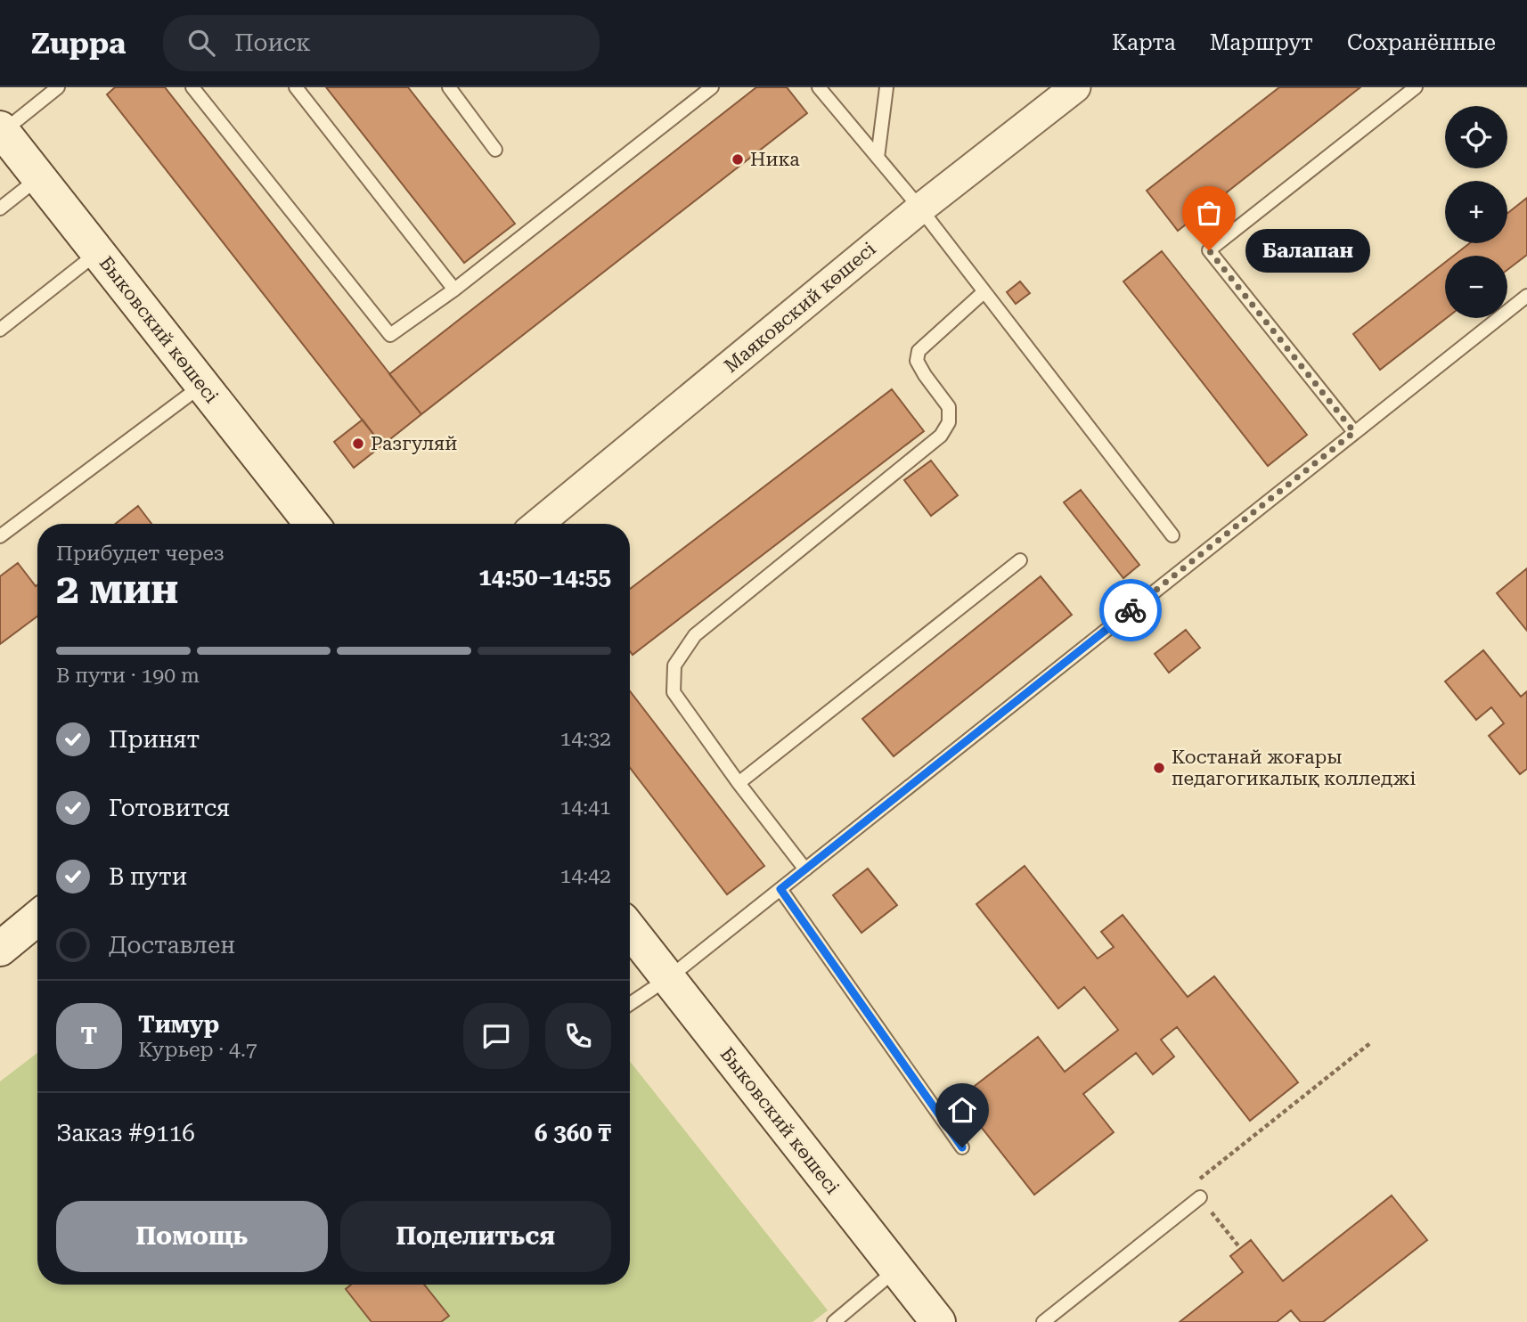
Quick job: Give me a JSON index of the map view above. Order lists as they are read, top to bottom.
{
  "streets": {
    "main road": ["Быковский көшесі"],
    "street": ["Маяковский көшесі"]
  },
  "places": [
    "Ника",
    "Балапан",
    "Разгуляй",
    "Костанай жоғары педагогикалық колледжі"
  ],
  "page": {
    "header": "Zuppa",
    "search": "Поиск",
    "nav": ["Карта", "Маршрут", "Сохранённые"],
    "map_buttons": ["+", "−"],
    "bubble": "Балапан",
    "heading": ["2 мин", "Прибудет через", "14:50–14:55"],
    "panel": [
      "Тимур",
      "Курьер · 4.7",
      "Заказ #9116",
      "6 360 ₸"
    ],
    "bar": "В пути · 190 m",
    "list": [
      ["Принят", "14:32"],
      ["Готовится", "14:41"],
      ["В пути", "14:42"],
      "Доставлен"
    ],
    "round": "Т",
    "buttons": ["Помощь", "Поделиться"]
  }
}
